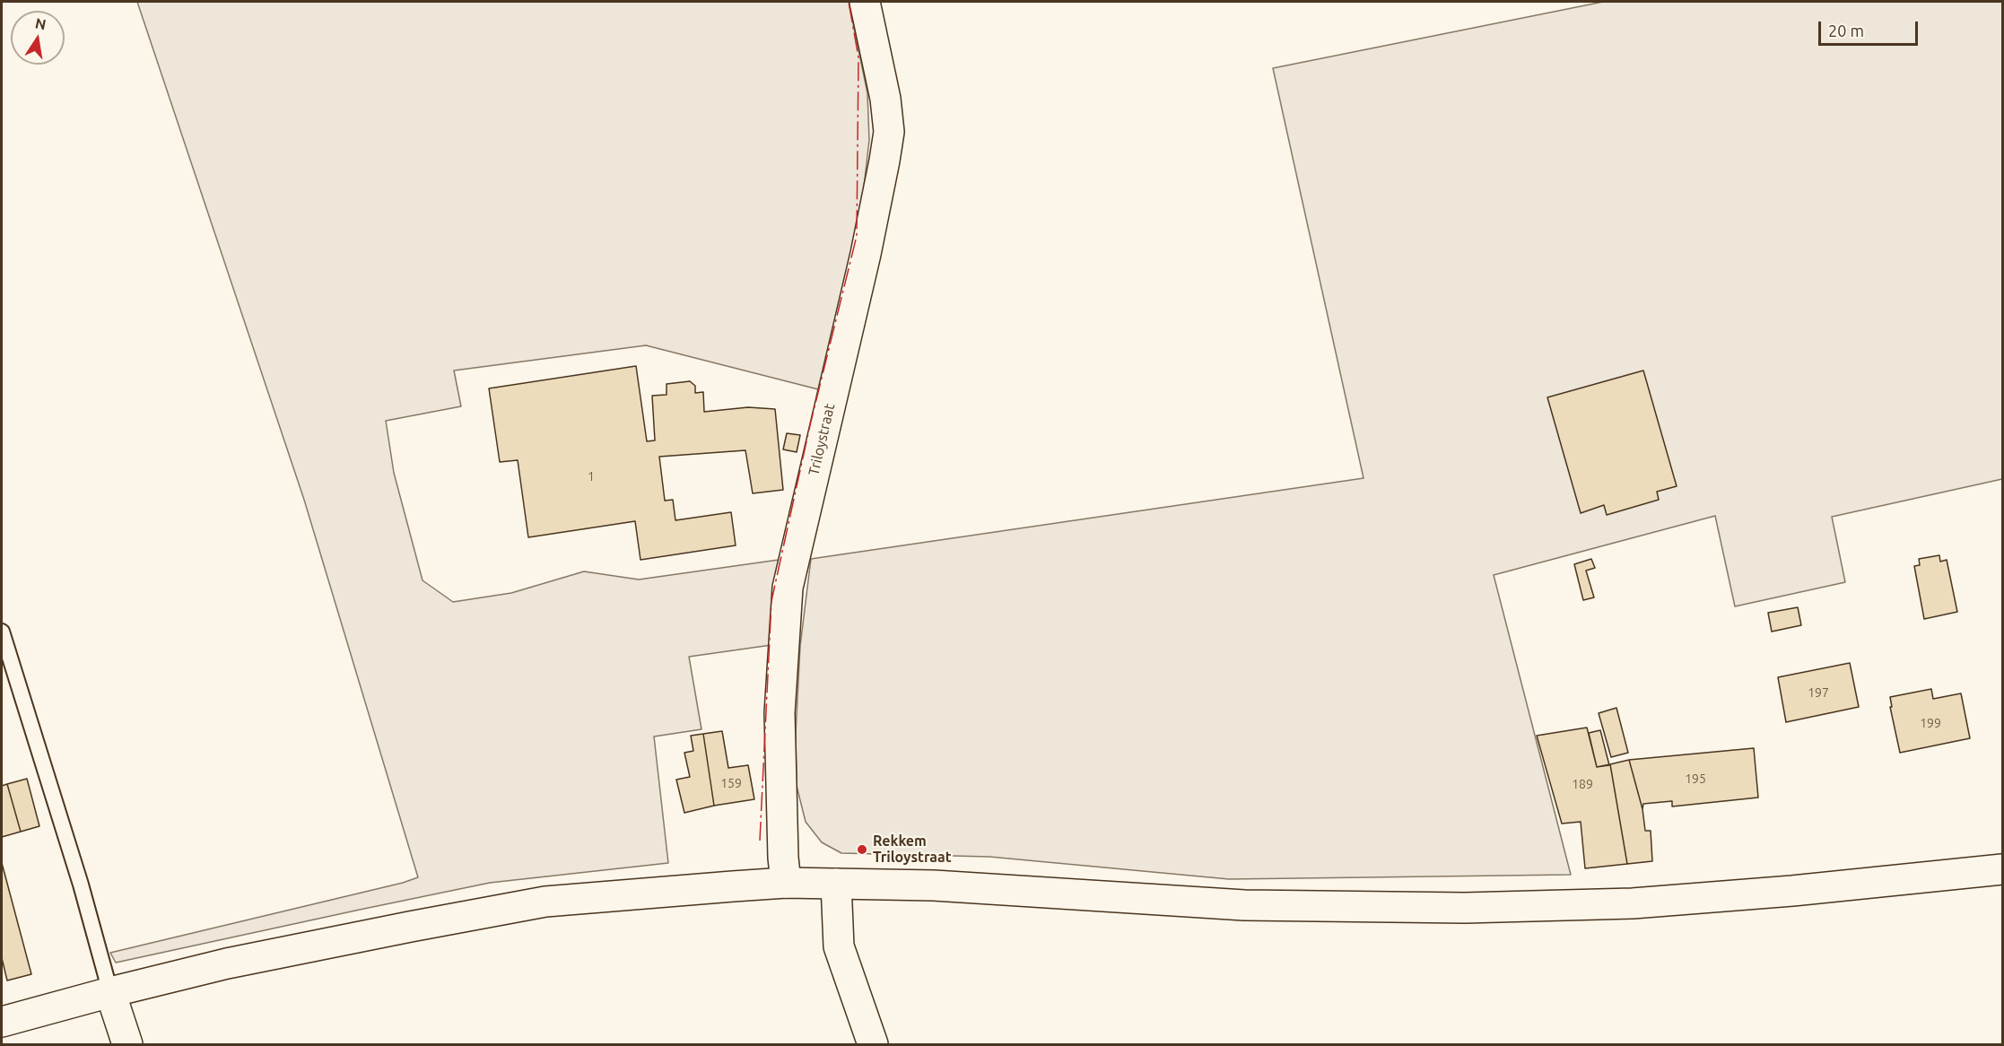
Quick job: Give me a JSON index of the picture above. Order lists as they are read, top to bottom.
{
  "streets": {
    "main road": ["Triloystraat"]
  },
  "places": ["Rekkem Triloystraat"],
  "house_numbers": [
    "1",
    "197",
    "199",
    "195",
    "159",
    "189"
  ],
  "scale_bar": "20 m",
  "north": "top"
}
